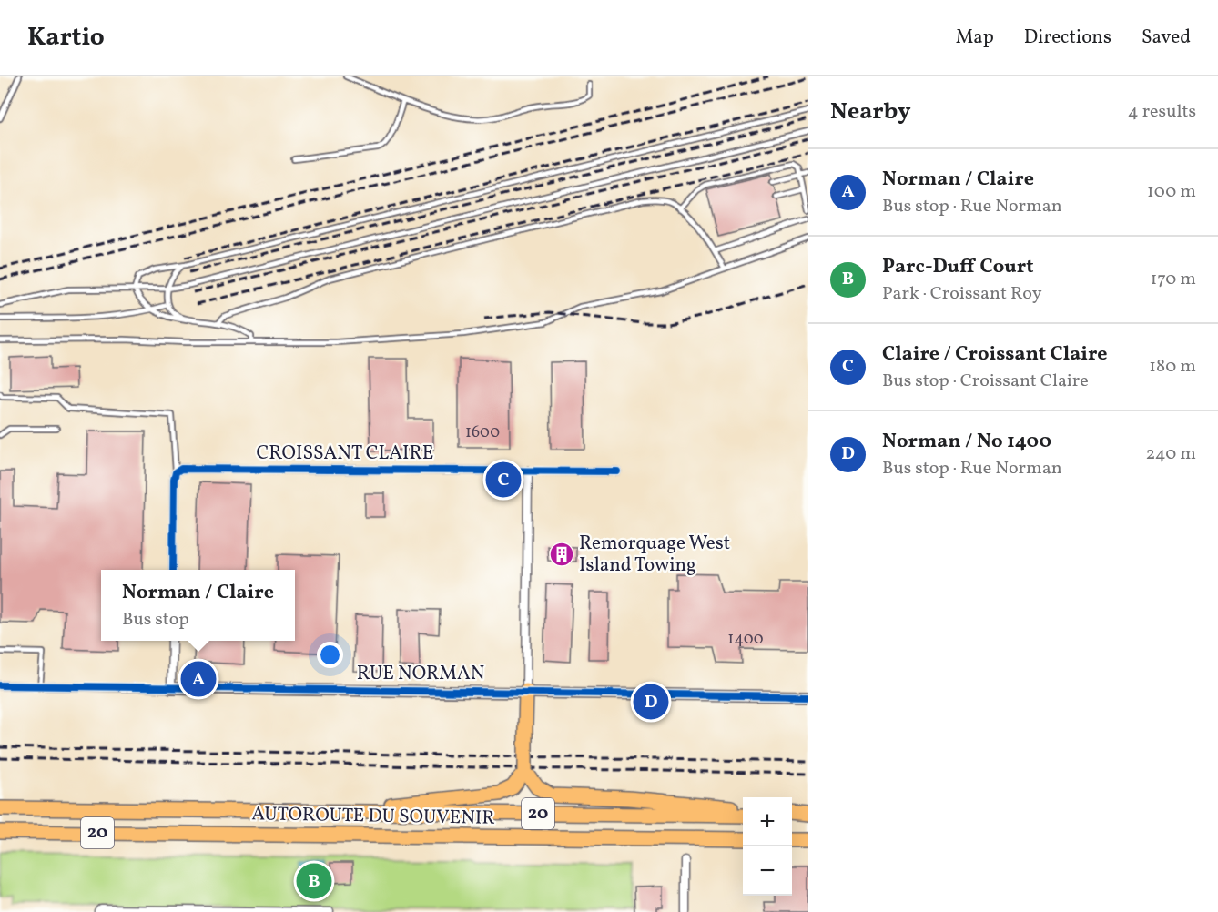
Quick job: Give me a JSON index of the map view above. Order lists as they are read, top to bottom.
{
  "streets": {
    "highway": ["20", "AUTOROUTE DU SOUVENIR"],
    "street": ["CROISSANT CLAIRE", "RUE NORMAN"]
  },
  "places": {
    "building": ["Remorquage West Island Towing"]
  },
  "house_numbers": ["1600", "1400"],
  "page": {
    "header": "Kartio",
    "nav": ["Map", "Directions", "Saved"],
    "heading": ["Nearby", "4 results"],
    "list": [
      {
        "mark": "A",
        "name": "Norman / Claire",
        "note": "Bus stop · Rue Norman",
        "value": "100 m"
      },
      {
        "mark": "B",
        "name": "Parc-Duff Court",
        "note": "Park · Croissant Roy",
        "value": "170 m"
      },
      {
        "mark": "C",
        "name": "Claire / Croissant Claire",
        "note": "Bus stop · Croissant Claire",
        "value": "180 m"
      },
      {
        "mark": "D",
        "name": "Norman / No 1400",
        "note": "Bus stop · Rue Norman",
        "value": "240 m"
      }
    ],
    "pins": [
      "C",
      "A",
      "D",
      "B"
    ],
    "popup": ["Norman / Claire", "Bus stop"],
    "map_buttons": ["+", "−"]
  }
}
